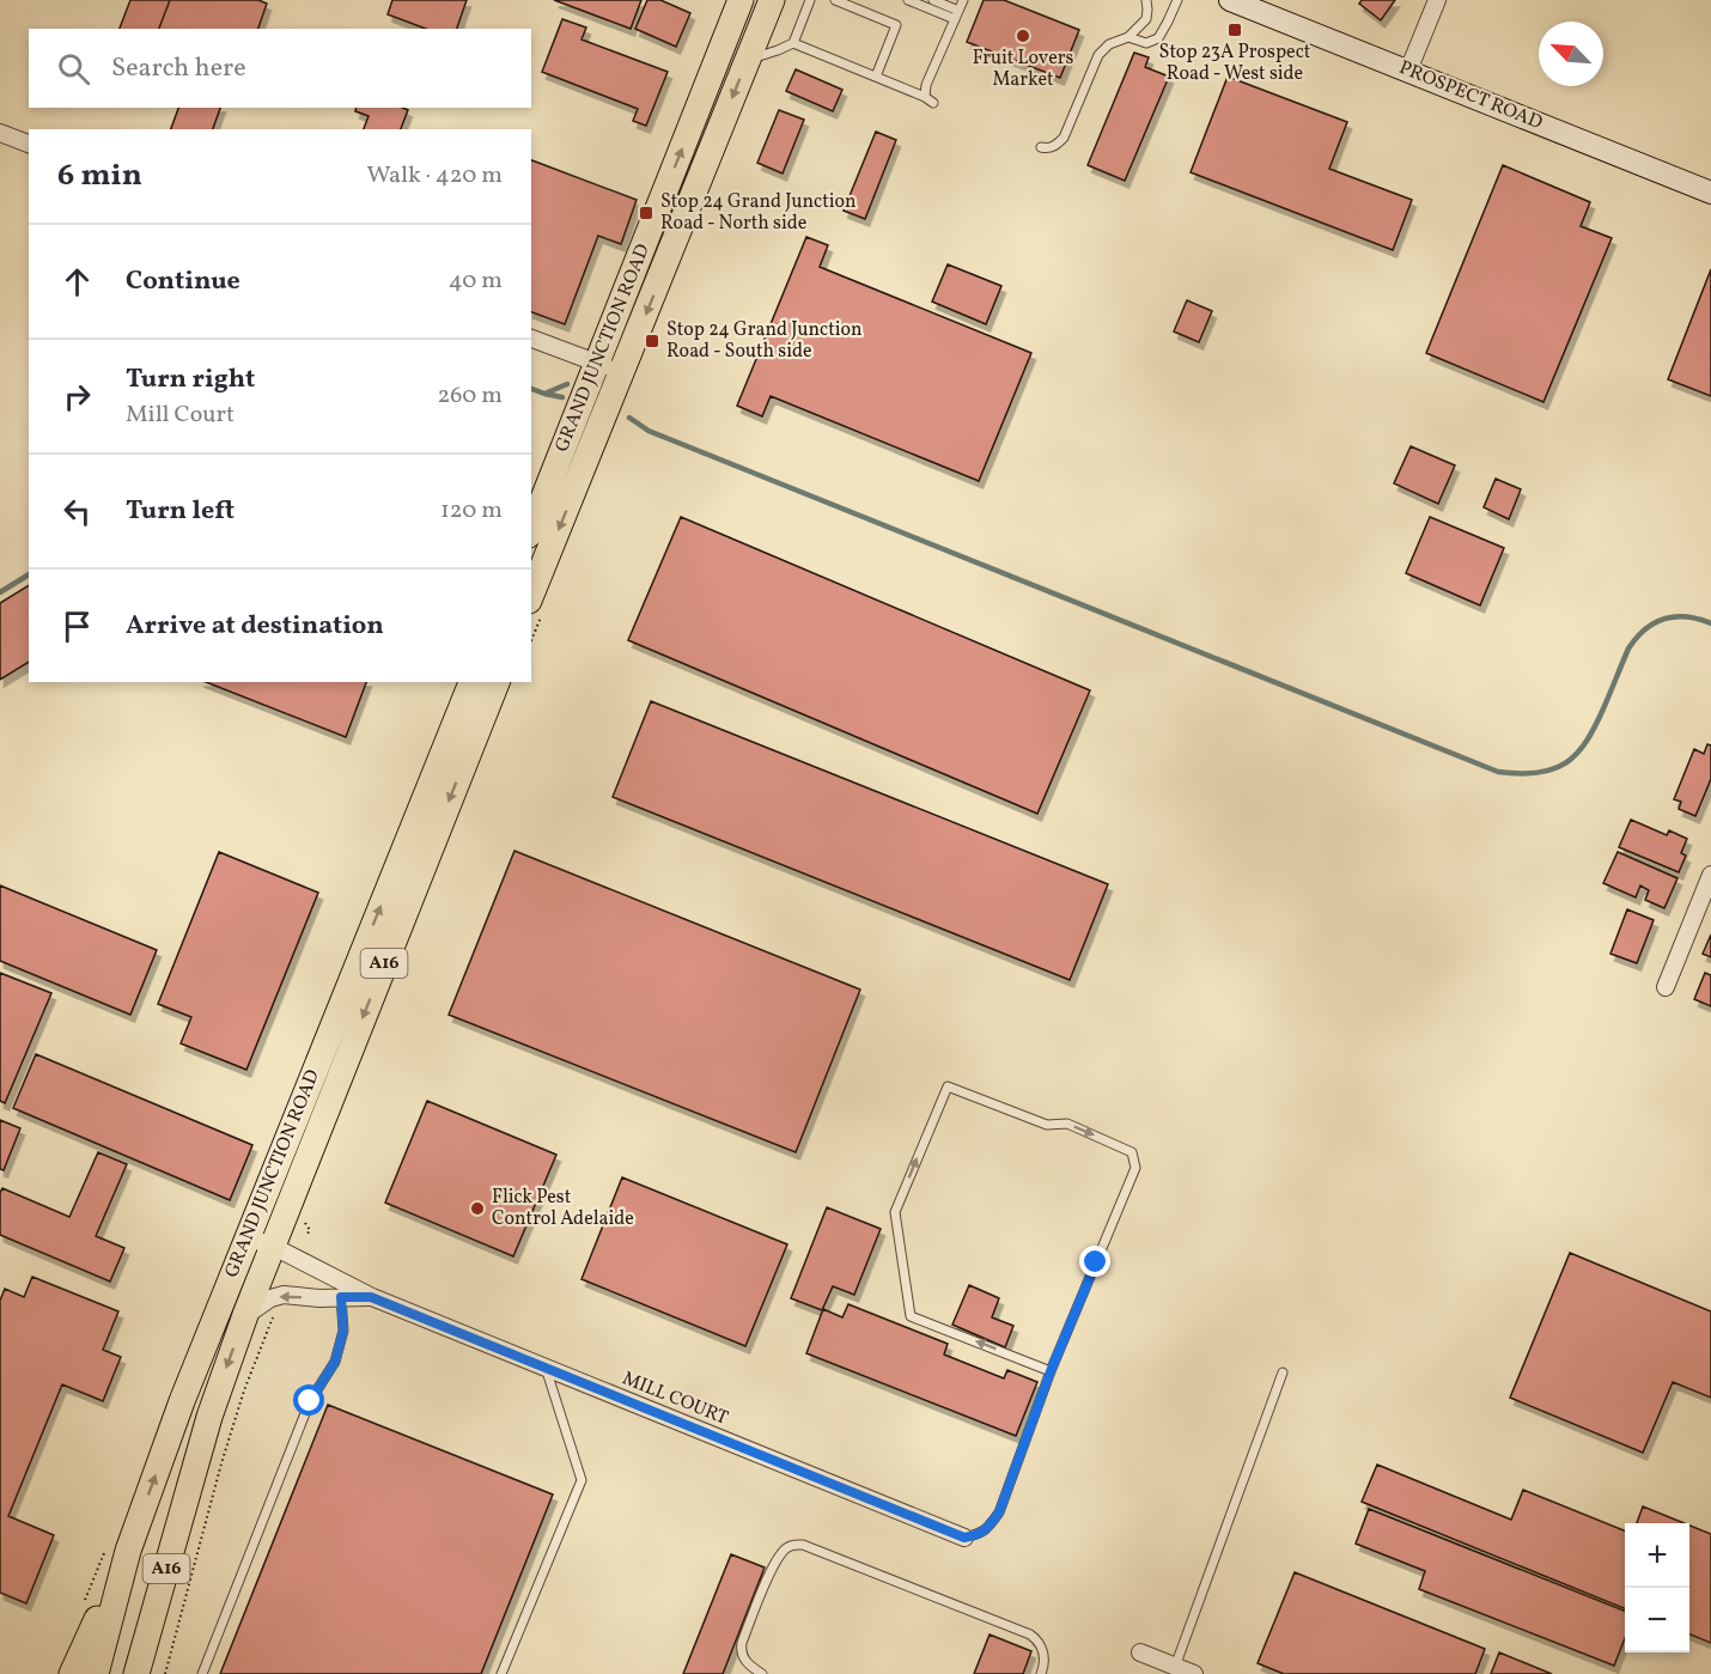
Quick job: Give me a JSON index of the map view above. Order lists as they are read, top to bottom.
{
  "streets": {
    "highway": ["GRAND JUNCTION ROAD", "A16"],
    "main road": ["PROSPECT ROAD"],
    "street": ["MILL COURT"]
  },
  "crossings": [
    ["GRAND JUNCTION ROAD", "MILL COURT"]
  ],
  "places": {
    "transit": ["Stop 23A Prospect Road - West side", "Stop 24 Grand Junction Road - North side", "Stop 24 Grand Junction Road - South side"],
    "other": ["Fruit Lovers Market", "Flick Pest Control Adelaide"]
  },
  "north": "top left",
  "page": {
    "search": "Search here",
    "heading": ["6 min", "Walk · 420 m"],
    "list": [
      ["Continue", "40 m"],
      ["Turn right", "Mill Court", "260 m"],
      ["Turn left", "120 m"],
      "Arrive at destination"
    ],
    "map_buttons": ["+", "−"]
  }
}
